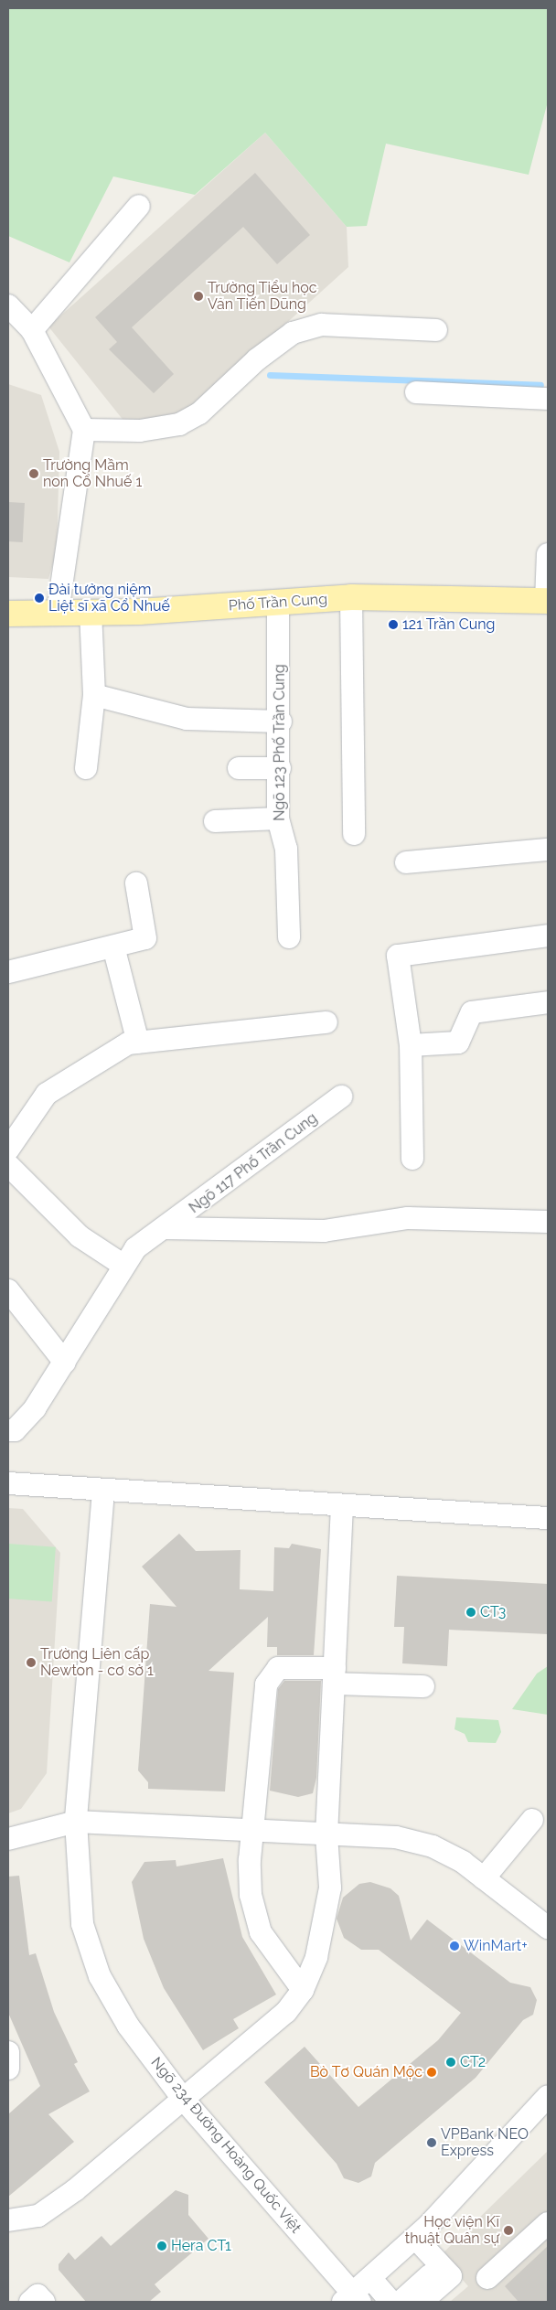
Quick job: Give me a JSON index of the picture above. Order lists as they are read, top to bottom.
{
  "streets": {
    "main road": ["Phố Trần Cung"],
    "street": ["Ngõ 123 Phố Trần Cung", "Ngõ 117 Phố Trần Cung", "Ngõ 234 Đường Hoàng Quốc Việt"]
  },
  "crossings": [
    ["Phố Trần Cung", "Ngõ 123 Phố Trần Cung"]
  ],
  "places": [
    "Trường Tiểu học Văn Tiến Dũng",
    "Trường Mầm non Cổ Nhuế 1",
    "Đài tưởng niệm Liệt sĩ xã Cổ Nhuế",
    "121 Trần Cung",
    "CT3",
    "Trường Liên cấp Newton - cơ sở 1",
    "WinMart+",
    "CT2",
    "Bò Tơ Quán Mộc",
    "VPBank NEO Express",
    "Học viện Kĩ thuật Quân sự",
    "Hera CT1"
  ]
}
